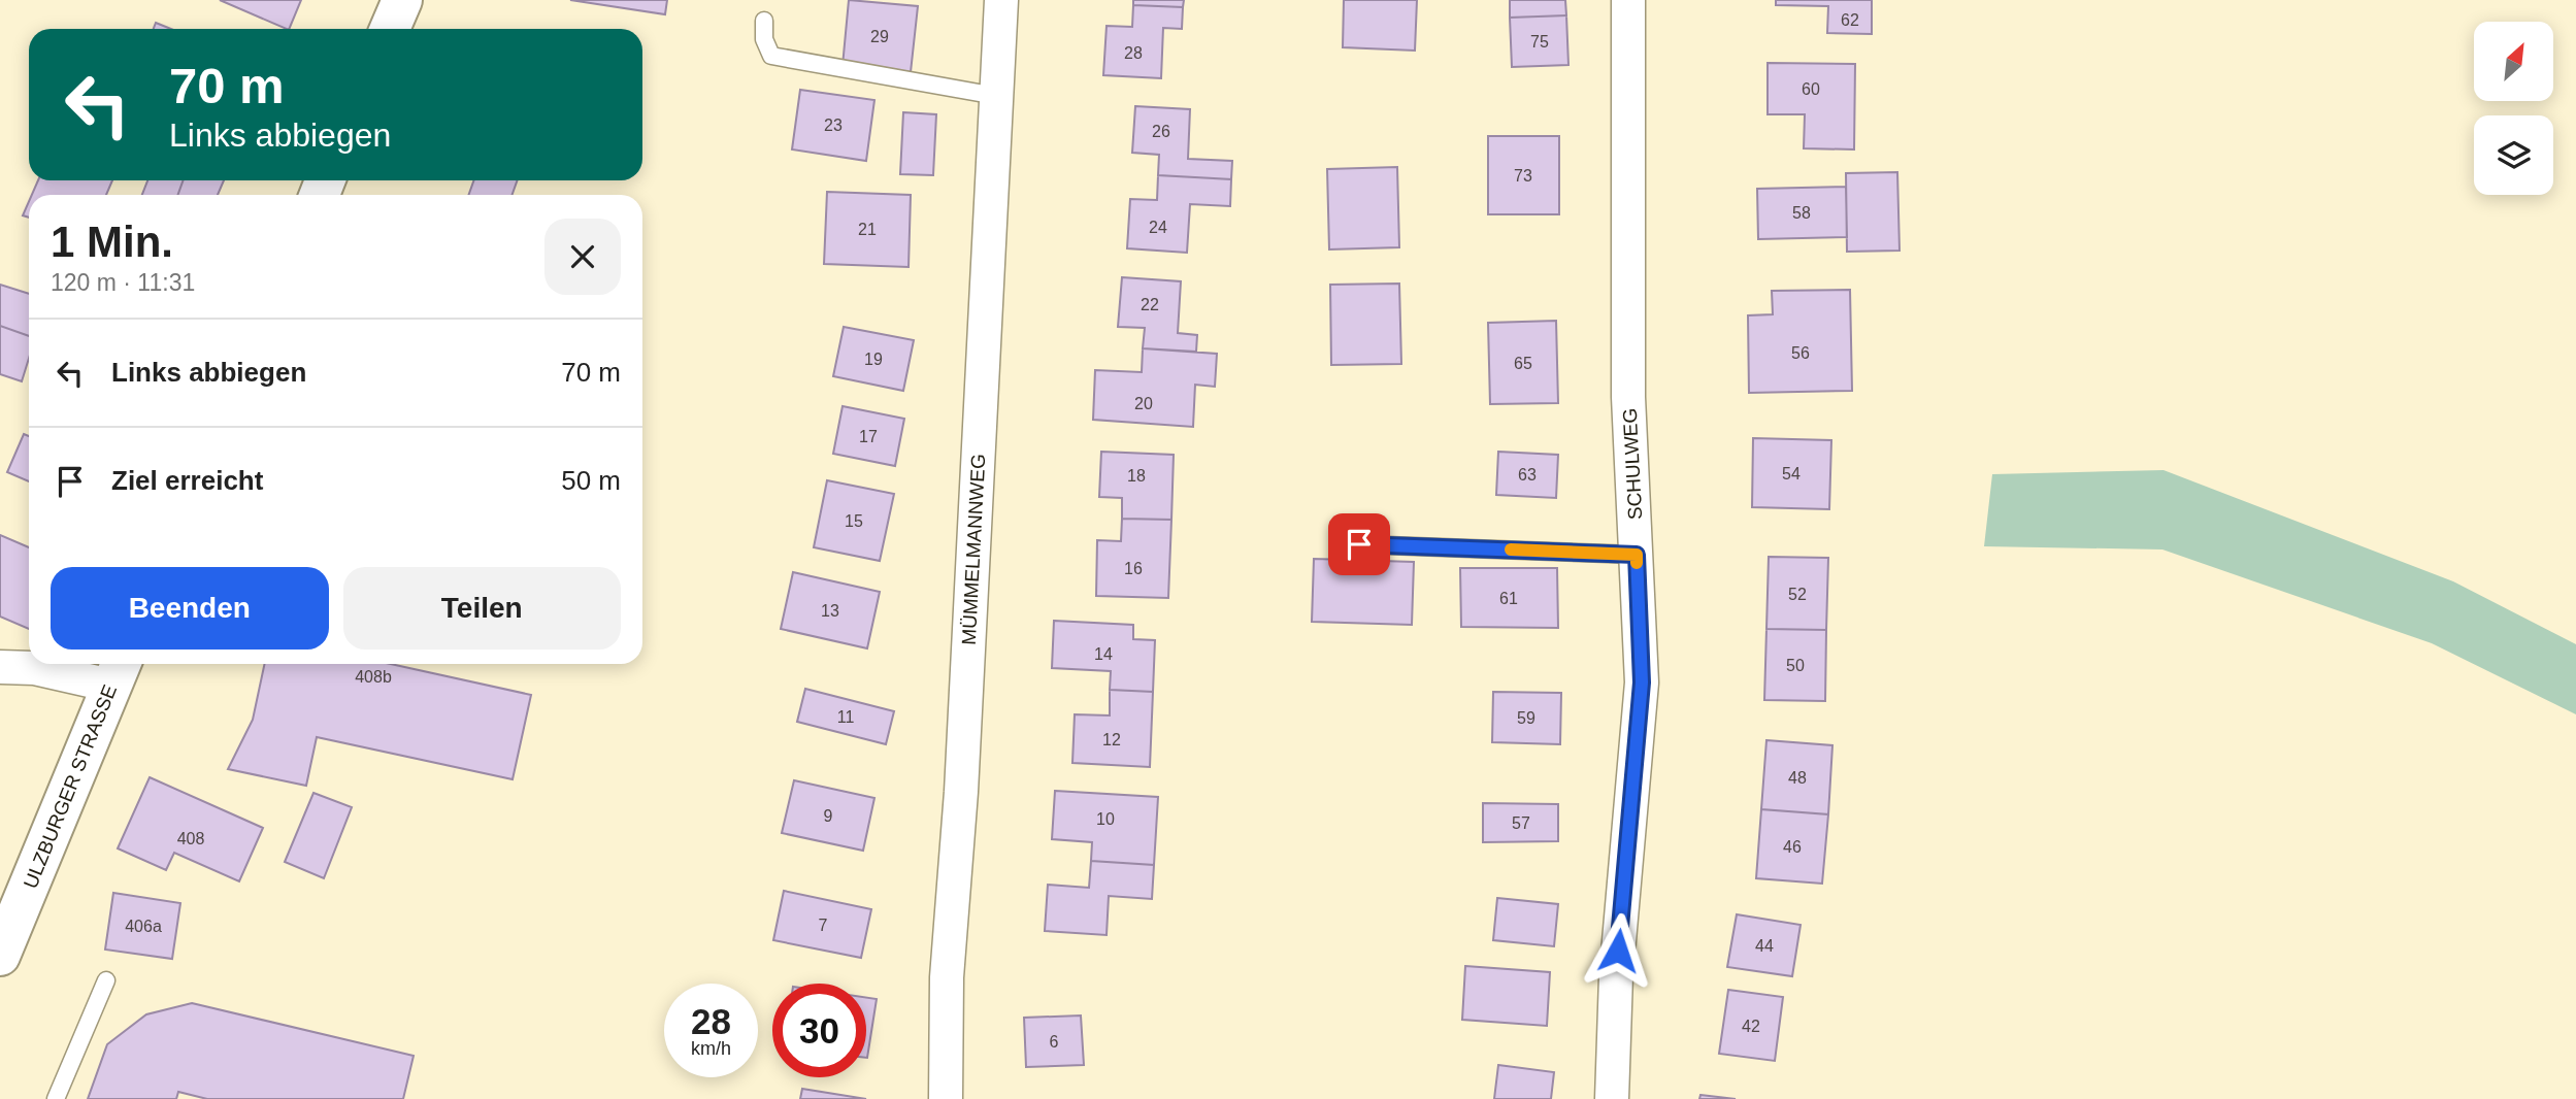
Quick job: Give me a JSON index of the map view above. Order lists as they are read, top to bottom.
{
  "streets": {
    "main road": ["ULZBURGER STRASSE"],
    "street": ["SCHULWEG", "MÜMMELMANNWEG"]
  },
  "house_numbers": [
    "62",
    "29",
    "75",
    "28",
    "60",
    "23",
    "26",
    "73",
    "58",
    "24",
    "21",
    "22",
    "56",
    "19",
    "65",
    "20",
    "17",
    "54",
    "63",
    "18",
    "15",
    "16",
    "52",
    "61",
    "13",
    "14",
    "50",
    "408b",
    "11",
    "59",
    "12",
    "48",
    "9",
    "10",
    "57",
    "408",
    "46",
    "7",
    "406a",
    "44",
    "42",
    "6"
  ],
  "north": "top right",
  "page": {
    "turn": ["70 m", "Links abbiegen"],
    "heading": ["1 Min.", "120 m · 11:31"],
    "list": [
      {
        "name": "Links abbiegen",
        "value": "70 m"
      },
      {
        "name": "Ziel erreicht",
        "value": "50 m"
      }
    ],
    "buttons": ["Beenden", "Teilen"],
    "speed": "28 km/h",
    "limit": "30"
  }
}
